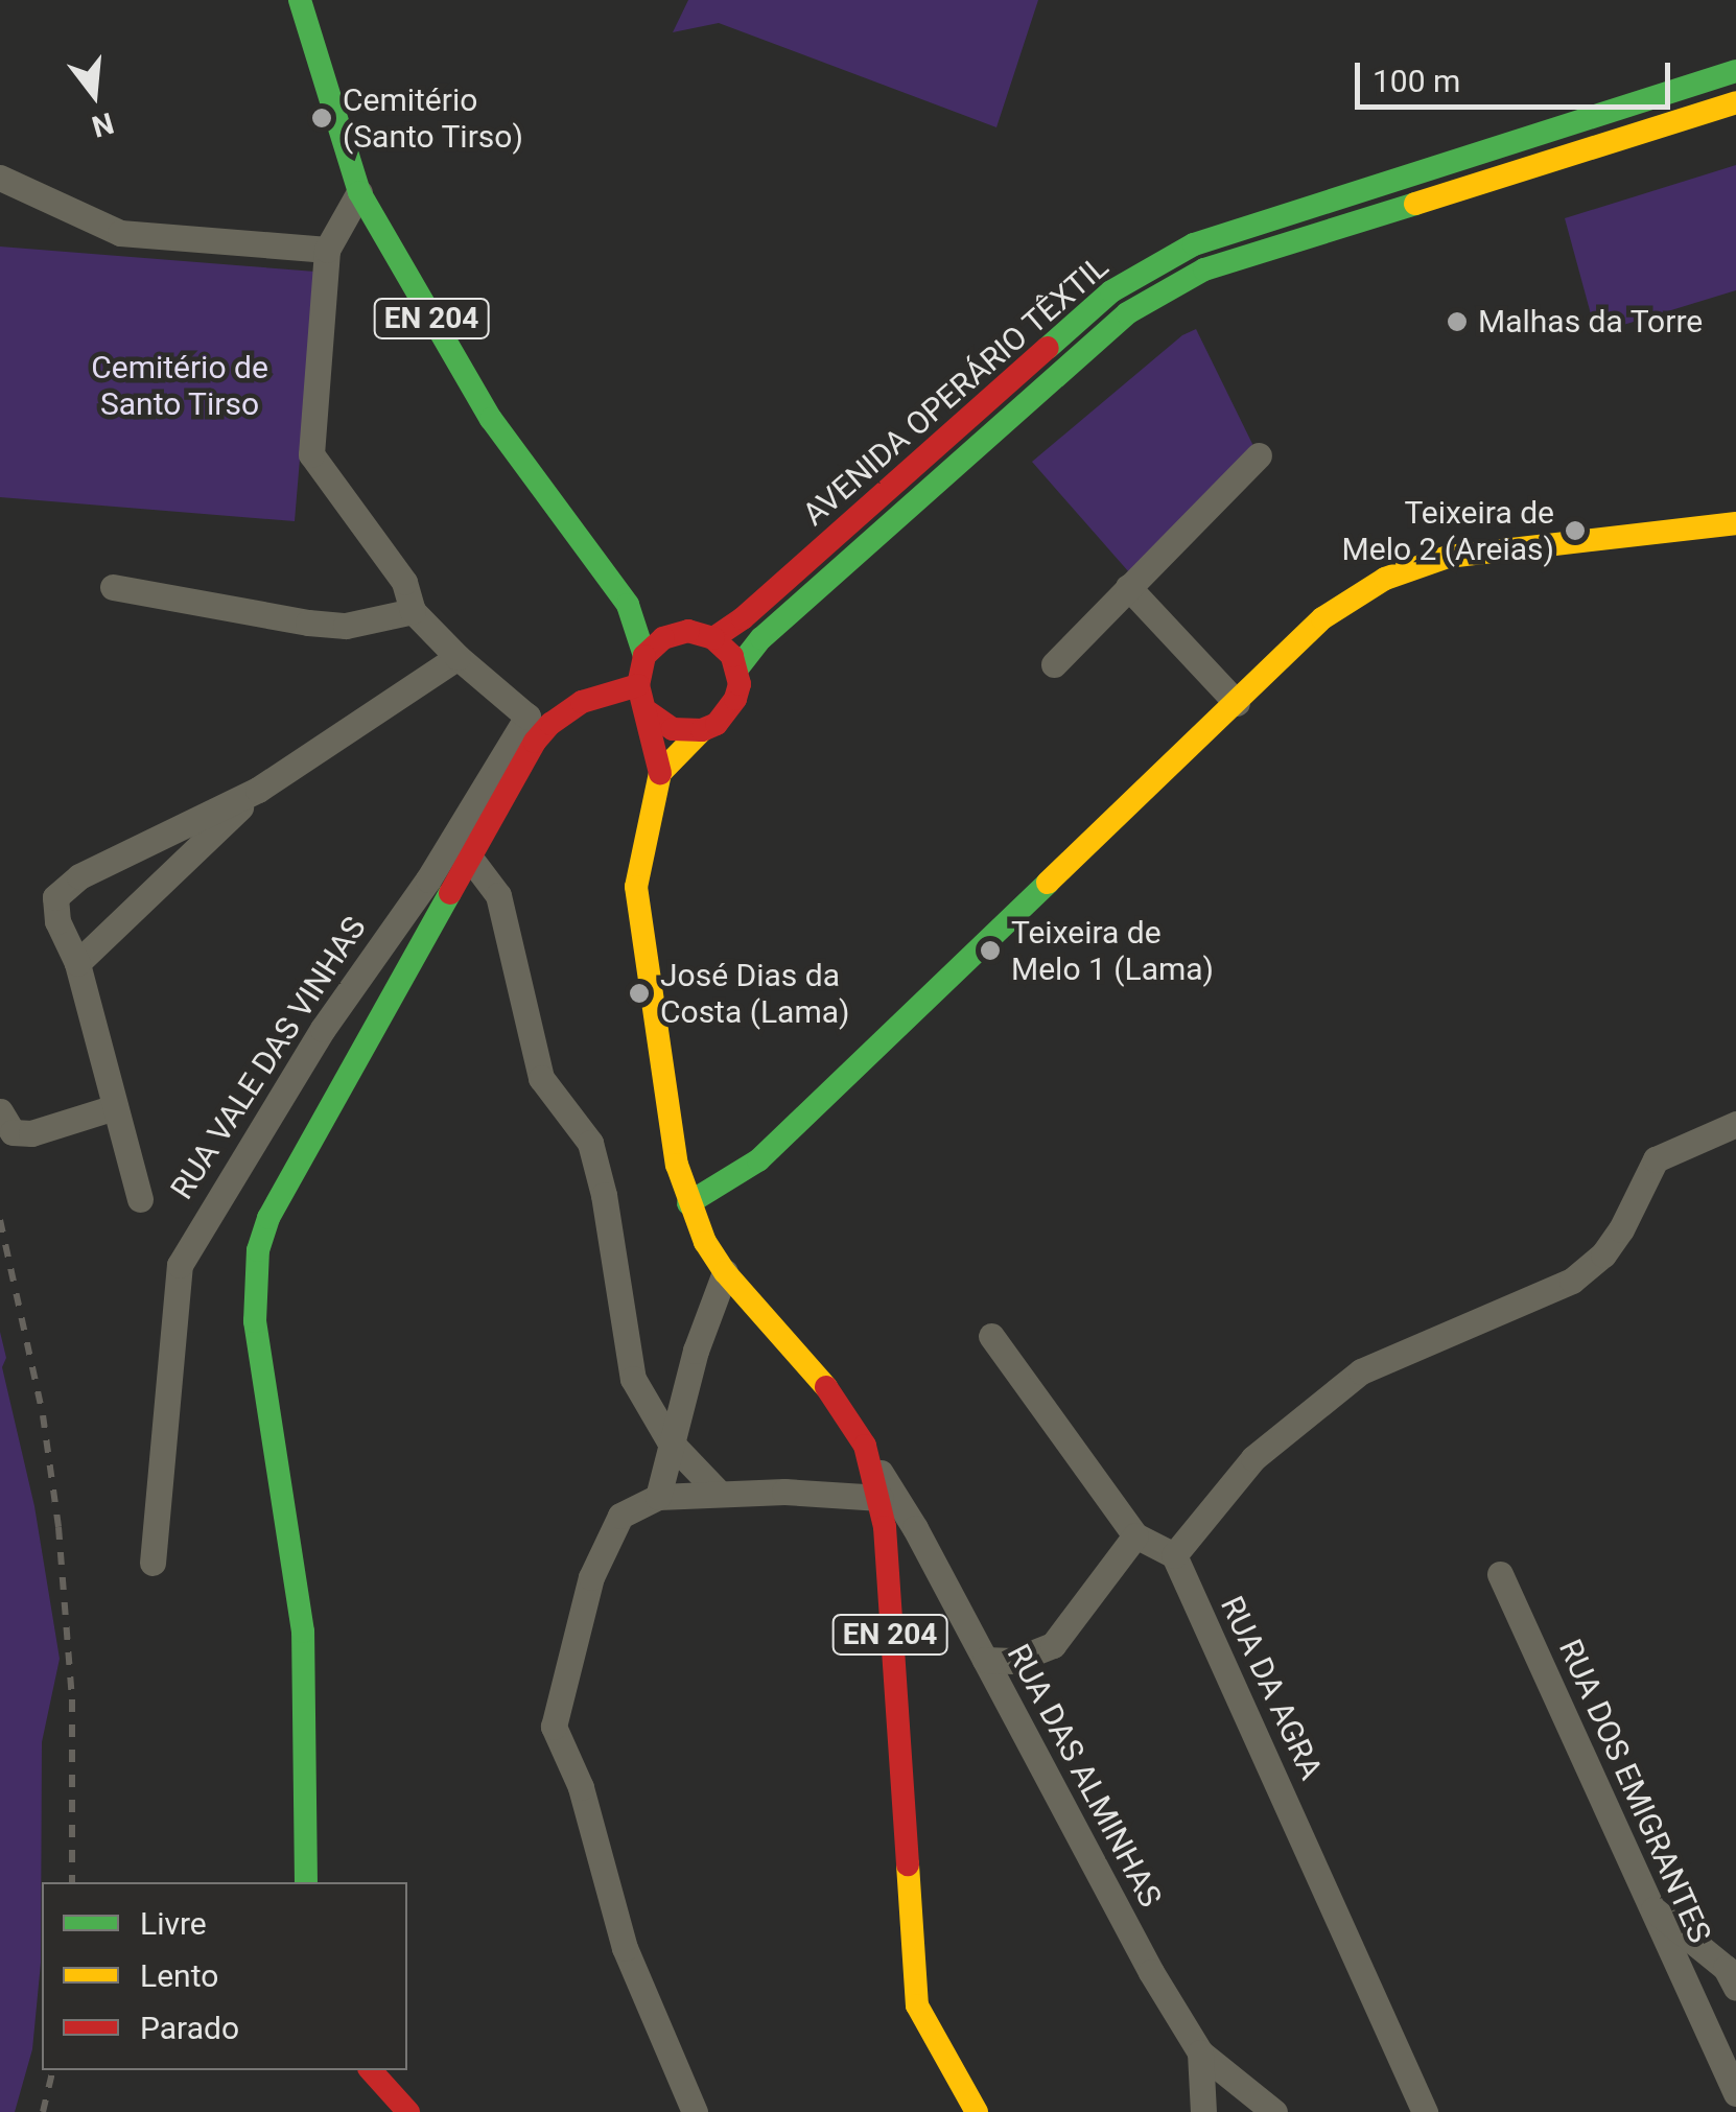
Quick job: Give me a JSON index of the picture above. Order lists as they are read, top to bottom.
{
  "streets": {
    "street": [
      "EN 204",
      "AVENIDA OPERÁRIO TÊXTIL",
      "RUA VALE DAS VINHAS",
      "RUA DA AGRA",
      "RUA DAS ALMINHAS",
      "RUA DOS EMIGRANTES"
    ]
  },
  "crossings": [
    ["EN 204", "AVENIDA OPERÁRIO TÊXTIL"],
    ["EN 204", "RUA DAS ALMINHAS"]
  ],
  "parks": ["Cemitério de Santo Tirso"],
  "places": [
    "Cemitério (Santo Tirso)",
    "Malhas da Torre",
    "Teixeira de Melo 2 (Areias)",
    "Teixeira de Melo 1 (Lama)",
    "José Dias da Costa (Lama)"
  ],
  "legend": ["Livre", "Lento", "Parado"],
  "scale_bar": "100 m",
  "north": "bottom"
}
